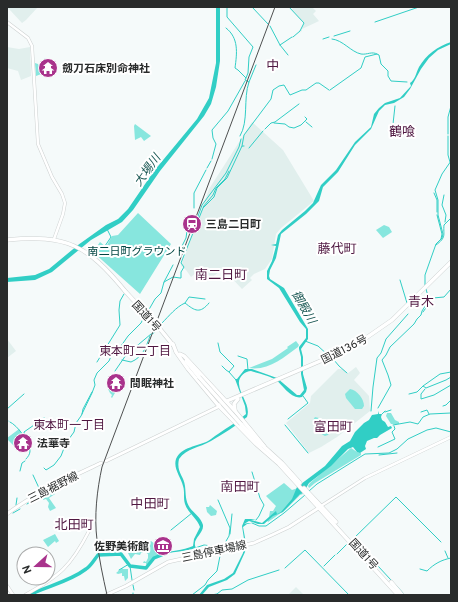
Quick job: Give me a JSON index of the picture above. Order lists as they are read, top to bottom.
{
  "streets": {
    "highway": ["国道1号", "国道136号"],
    "main road": ["三島裾野線", "三島停車場線"]
  },
  "crossings": [
    ["国道1号", "三島停車場線"]
  ],
  "districts": [
    "中",
    "鶴喰",
    "藤代町",
    "南二日町",
    "青木",
    "東本町二丁目",
    "東本町一丁目",
    "富田町",
    "南田町",
    "中田町",
    "北田町"
  ],
  "water": ["大場川", "御殿川"],
  "parks": ["南二日町グラウンド"],
  "places": {
    "temple": ["劔刀石床別命神社", "間眠神社", "法華寺"],
    "station": ["三島二日町"],
    "museum": ["佐野美術館"]
  },
  "north": "left"
}
